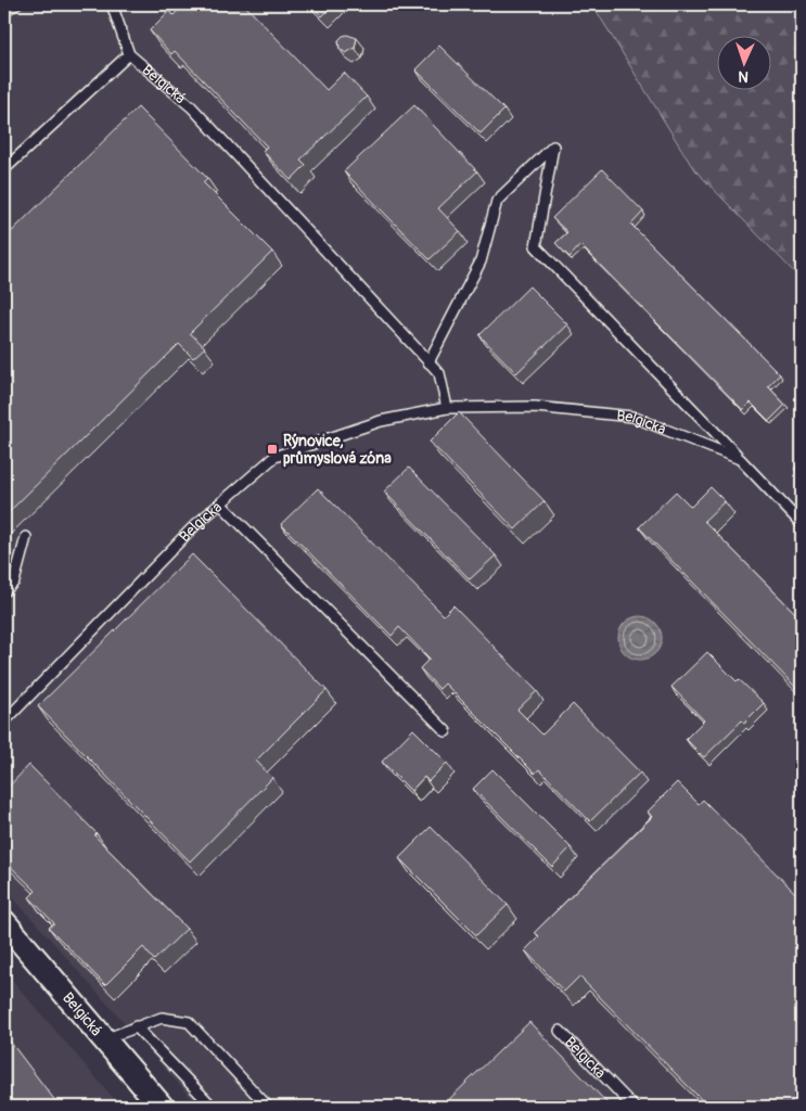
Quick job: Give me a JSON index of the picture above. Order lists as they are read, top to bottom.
{
  "streets": {
    "street": ["Belgická"]
  },
  "places": {
    "transit": ["Rýnovice, průmyslová zóna"]
  },
  "north": "bottom"
}
